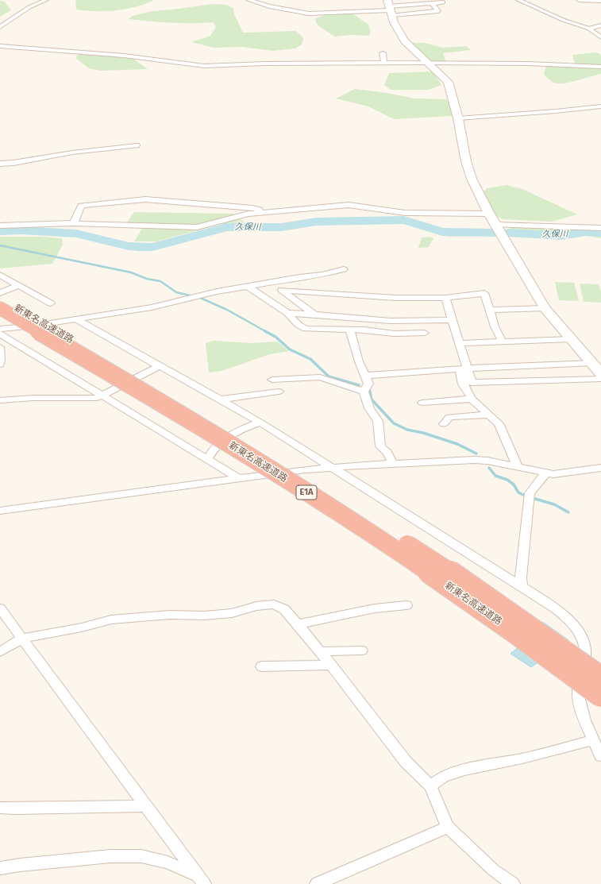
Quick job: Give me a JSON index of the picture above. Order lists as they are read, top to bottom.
{
  "streets": {
    "highway": ["新東名高速道路", "E1A"]
  },
  "water": ["久保川"]
}
